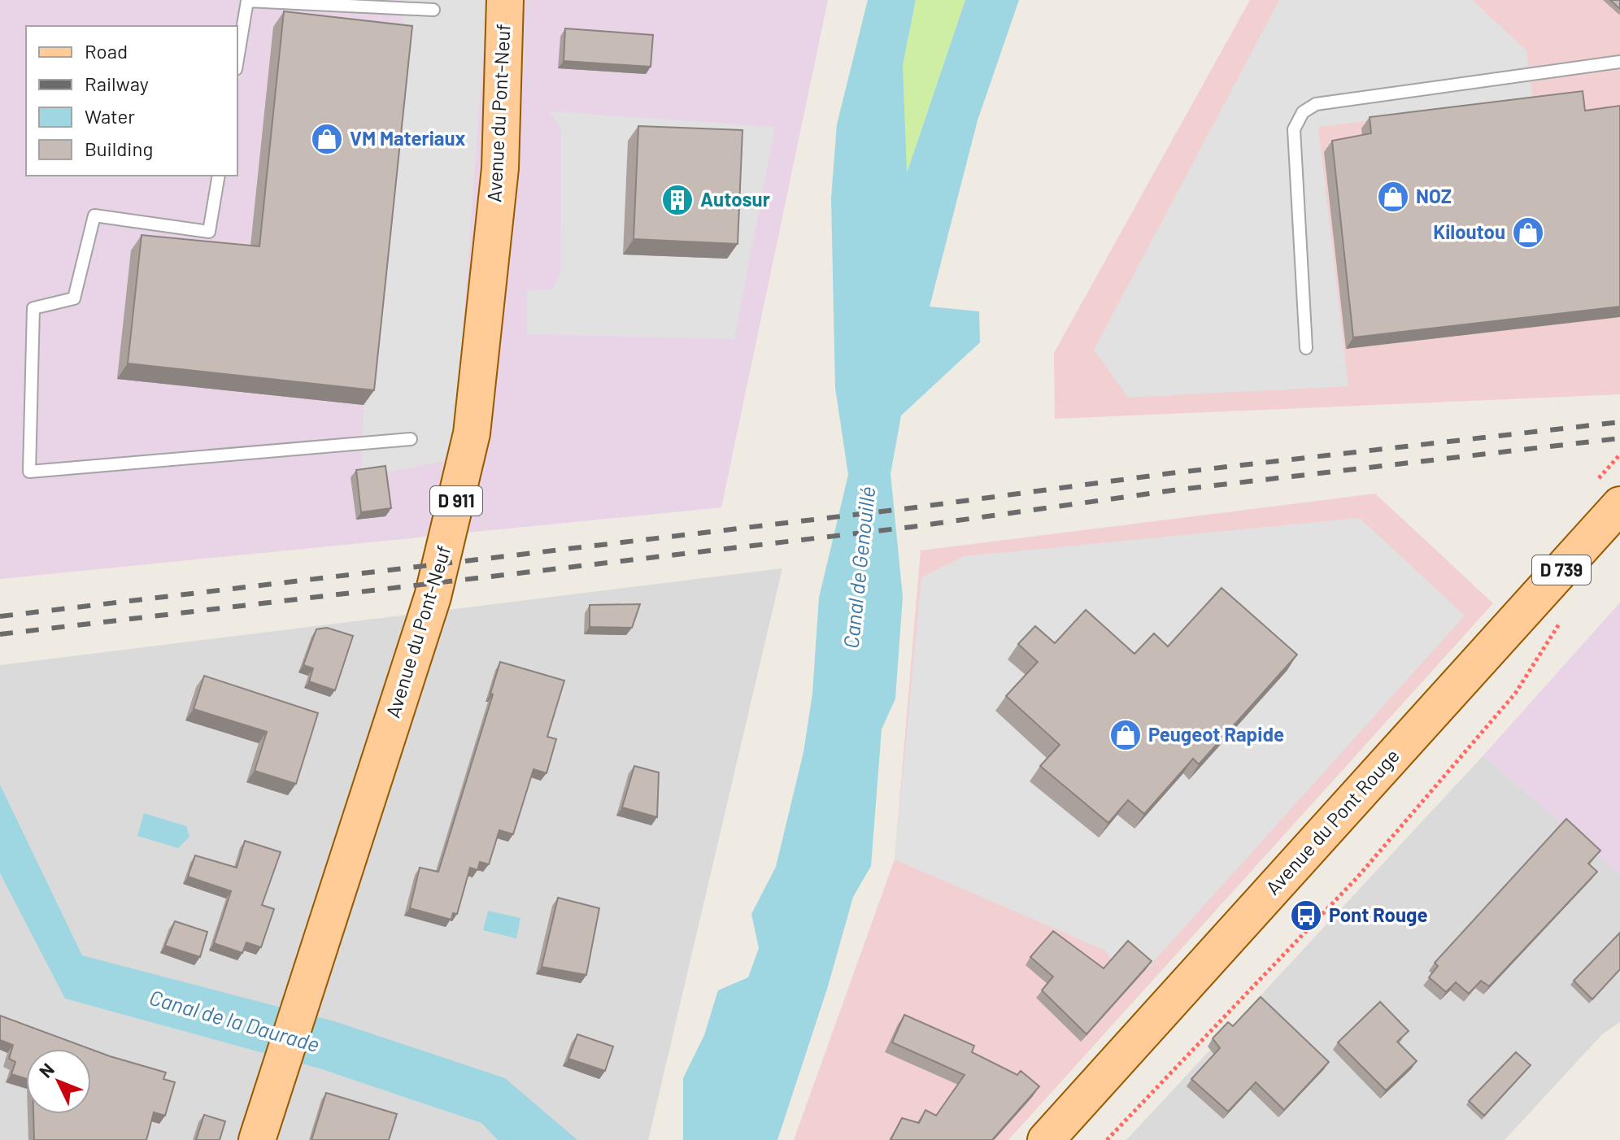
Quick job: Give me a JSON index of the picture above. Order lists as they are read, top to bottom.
{
  "streets": {
    "main road": [
      "Avenue du Pont-Neuf",
      "D 911",
      "D 739",
      "Avenue du Pont Rouge"
    ]
  },
  "water": ["Canal de Genouillé", "Canal de la Daurade"],
  "places": {
    "shop": [
      "VM Materiaux",
      "NOZ",
      "Kiloutou",
      "Peugeot Rapide"
    ],
    "building": ["Autosur"],
    "bus stop": ["Pont Rouge"]
  },
  "legend": [
    "Road",
    "Railway",
    "Water",
    "Building"
  ],
  "north": "top left"
}
